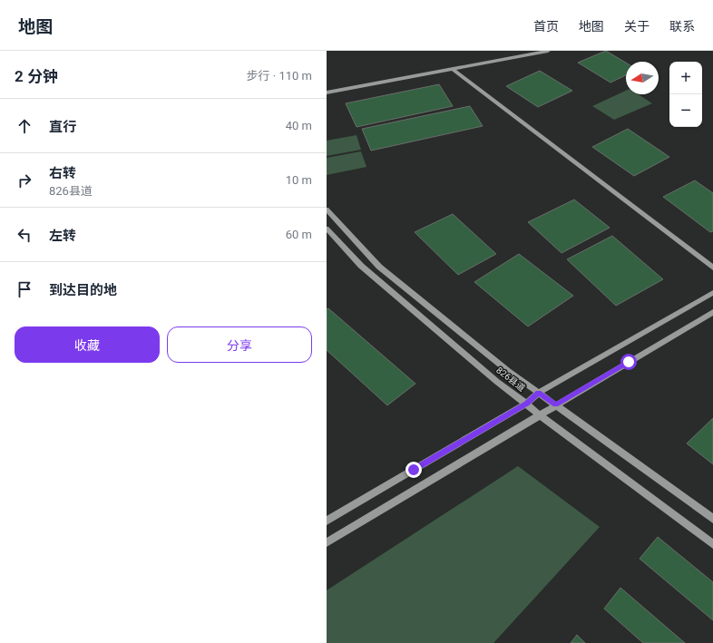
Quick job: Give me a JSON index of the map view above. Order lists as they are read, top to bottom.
{
  "streets": {
    "street": ["826县道"]
  },
  "north": "left",
  "page": {
    "header": "地图",
    "nav": [
      "首页",
      "地图",
      "关于",
      "联系"
    ],
    "heading": ["2 分钟", "步行 · 110 m"],
    "map_buttons": ["+", "−"],
    "list": [
      ["直行", "40 m"],
      ["右转", "826县道", "10 m"],
      ["左转", "60 m"],
      "到达目的地"
    ],
    "buttons": ["收藏", "分享"]
  }
}
